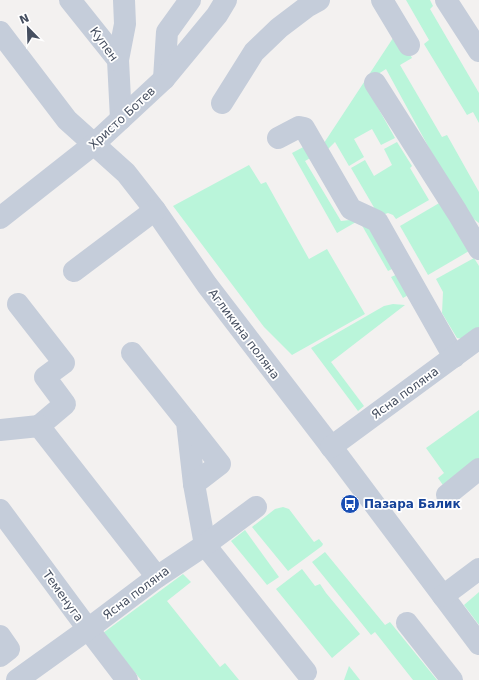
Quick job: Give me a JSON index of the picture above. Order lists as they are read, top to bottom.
{
  "streets": {
    "street": [
      "Купен",
      "Христо Ботев",
      "Агликина поляна",
      "Ясна поляна",
      "Теменуга"
    ]
  },
  "crossings": [
    ["Купен", "Христо Ботев"],
    ["Христо Ботев", "Агликина поляна"],
    ["Агликина поляна", "Ясна поляна"],
    ["Ясна поляна", "Теменуга"]
  ],
  "places": {
    "bus stop": ["Пазара Балик"]
  },
  "north": "top left"
}
